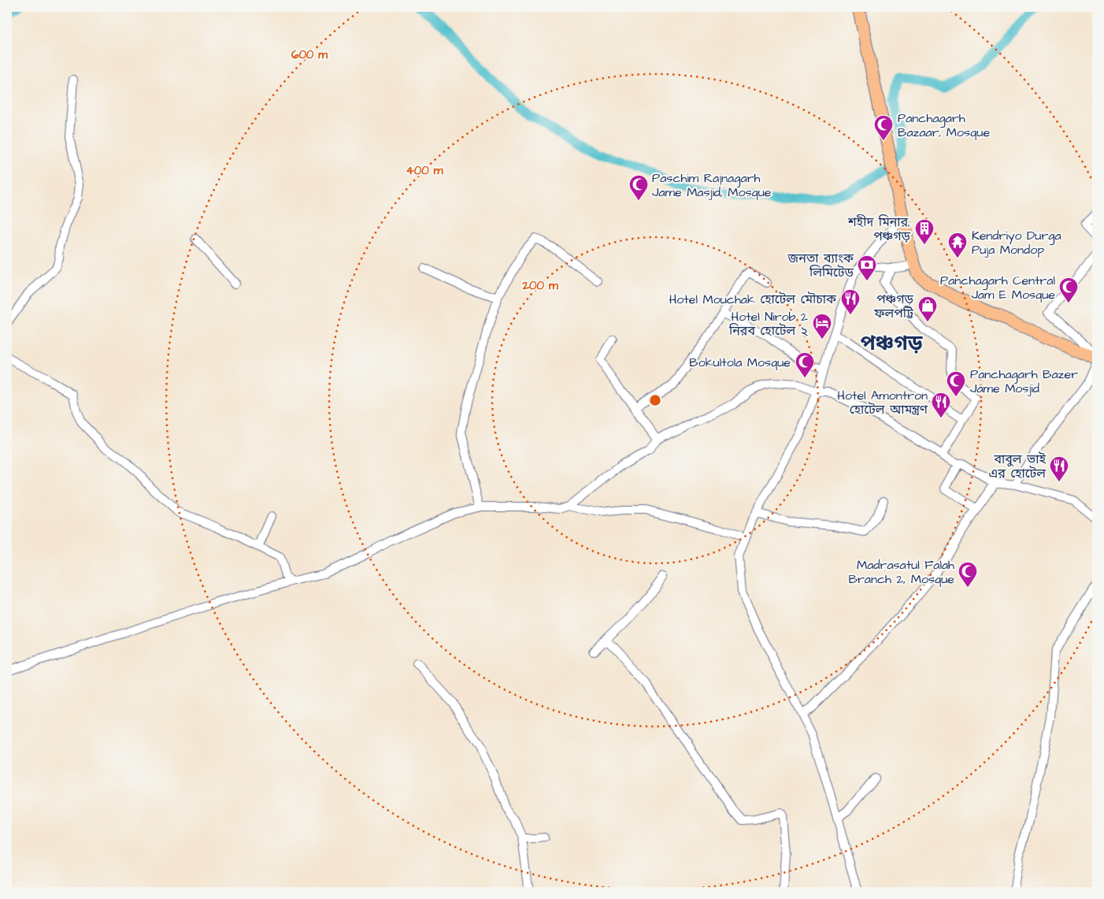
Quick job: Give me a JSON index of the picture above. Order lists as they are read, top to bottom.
{
  "districts": ["পঞ্চগড়"],
  "places": {
    "mosque": [
      "Panchagarh Bazaar, Mosque",
      "Paschim Rajnagarh Jame Masjid, Mosque",
      "Panchagarh Central Jam E Mosque",
      "Bokultola Mosque",
      "Panchagarh Bazer Jame Mosjid",
      "Madrasatul Falah Branch 2, Mosque"
    ],
    "building": ["শহীদ মিনার, পঞ্চগড়"],
    "temple": ["Kendriyo Durga Puja Mondop"],
    "bank": ["জনতা ব্যাংক লিমিটেড"],
    "restaurant": ["Hotel Mouchak হোটেল মৌচাক", "Hotel Amontron হোটেল আমন্ত্রণ", "বাবুল ভাই এর হোটেল"],
    "shop": ["পঞ্চগড় ফলপট্টি"],
    "hotel": ["Hotel Nirob 2 নিরব হোটেল ২"]
  },
  "rings": ["600 m", "400 m", "200 m"]
}
